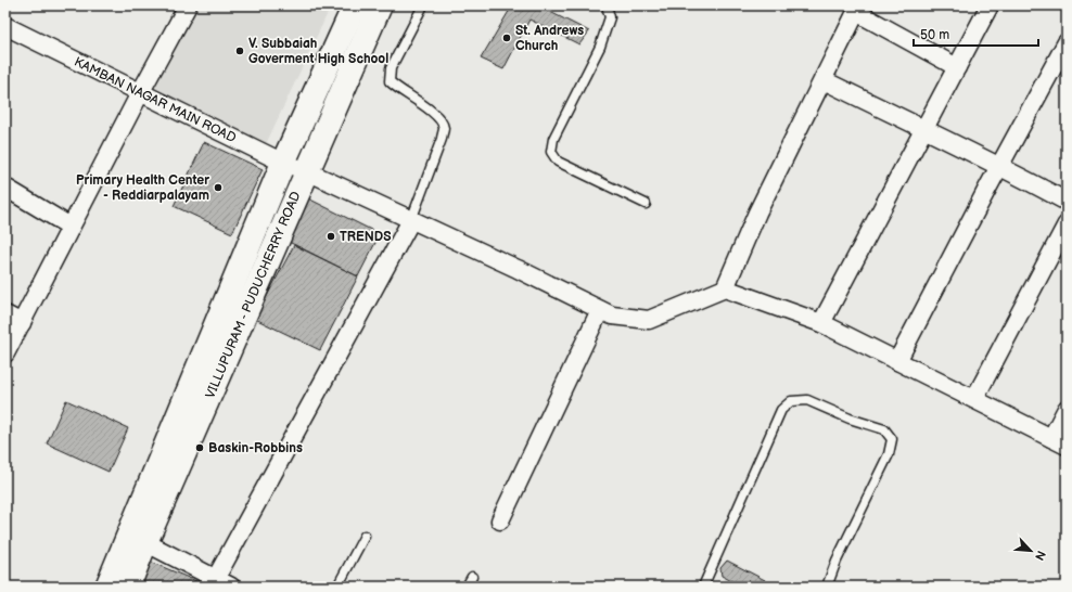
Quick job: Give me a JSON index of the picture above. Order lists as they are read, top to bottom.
{
  "streets": {
    "highway": ["VILLUPURAM - PUDUCHERRY ROAD"],
    "street": ["KAMBAN NAGAR MAIN ROAD"]
  },
  "crossings": [
    ["KAMBAN NAGAR MAIN ROAD", "VILLUPURAM - PUDUCHERRY ROAD"]
  ],
  "places": [
    "St. Andrews Church",
    "V. Subbaiah Goverment High School",
    "Primary Health Center - Reddiarpalayam",
    "TRENDS",
    "Baskin-Robbins"
  ],
  "scale_bar": "50 m",
  "north": "bottom right"
}
